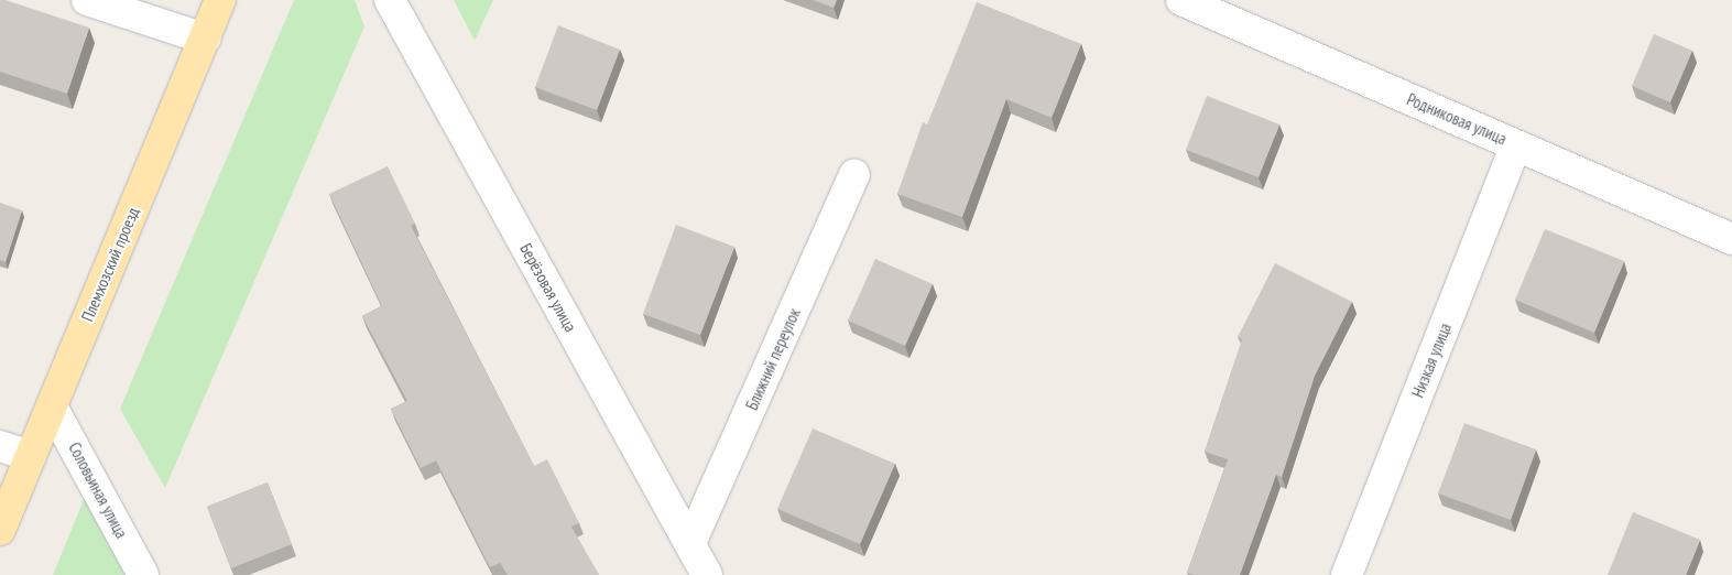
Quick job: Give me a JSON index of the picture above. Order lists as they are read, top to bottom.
{
  "streets": {
    "main road": ["Племхозский проезд"],
    "street": [
      "Родниковая улица",
      "Берёзовая улица",
      "Ближний переулок",
      "Низкая улица",
      "Соловьиная улица"
    ]
  },
  "crossings": [
    ["Родниковая улица", "Низкая улица"],
    ["Племхозский проезд", "Соловьиная улица"],
    ["Берёзовая улица", "Ближний переулок"]
  ]
}
